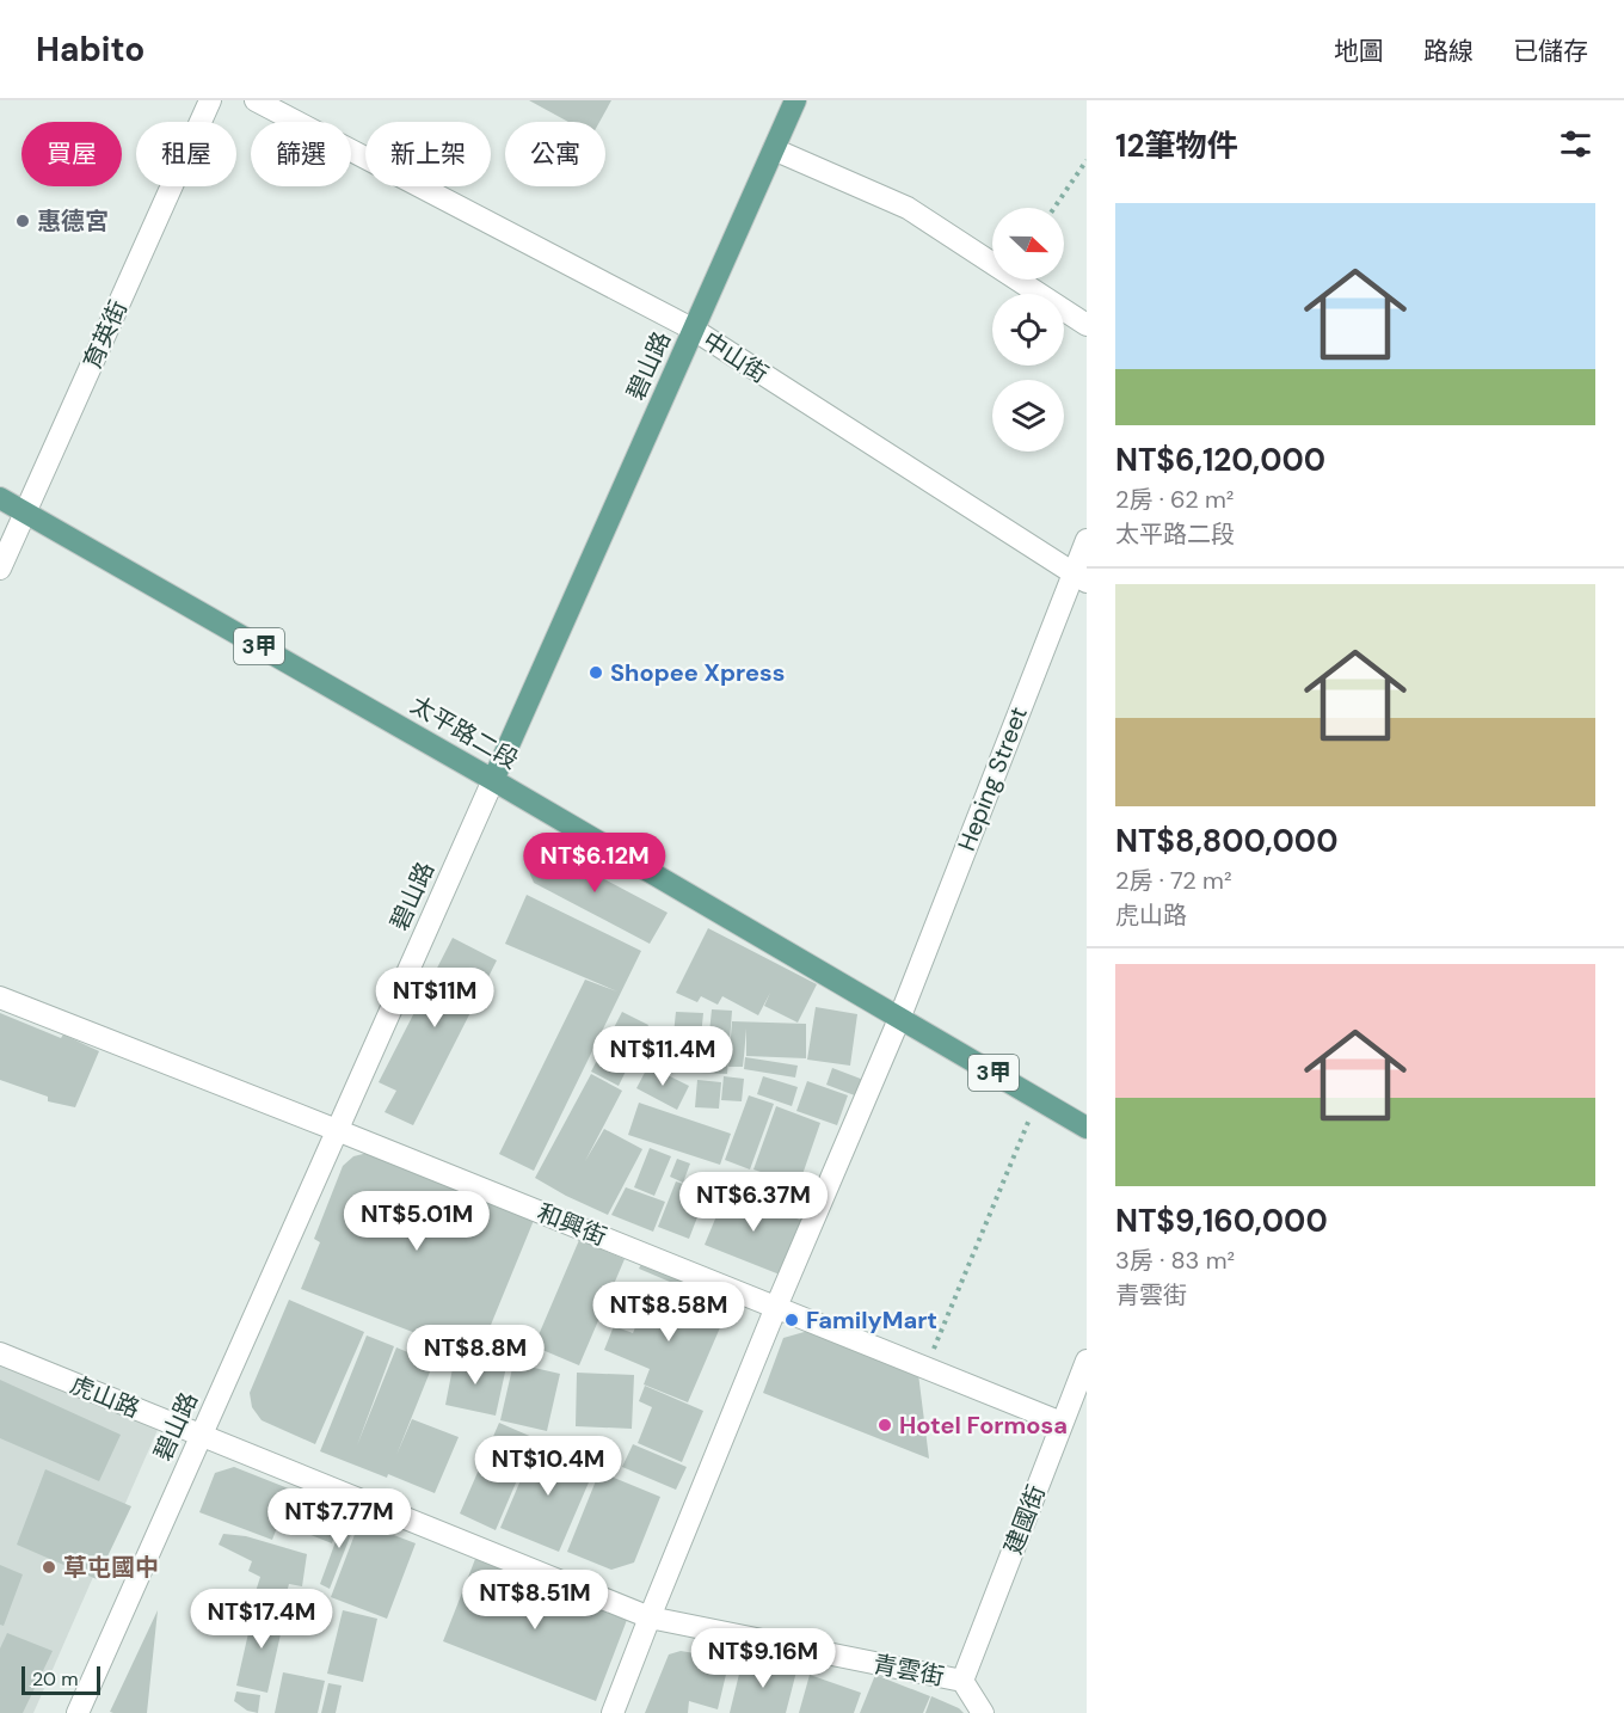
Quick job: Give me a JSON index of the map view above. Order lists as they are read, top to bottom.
{
  "streets": {
    "main road": ["碧山路", "3甲", "太平路二段"],
    "street": [
      "育英街",
      "中山街",
      "Heping Street",
      "和興街",
      "虎山路",
      "建國街",
      "青雲街"
    ]
  },
  "crossings": [
    ["育英街", "太平路二段"],
    ["中山街", "碧山路"],
    ["中山街", "Heping Street"],
    ["碧山路", "太平路二段"],
    ["碧山路", "和興街"],
    ["碧山路", "虎山路"],
    ["3甲", "太平路二段"],
    ["3甲", "Heping Street"],
    ["太平路二段", "Heping Street"],
    ["Heping Street", "和興街"],
    ["Heping Street", "虎山路"],
    ["Heping Street", "青雲街"],
    ["和興街", "建國街"],
    ["虎山路", "青雲街"],
    ["建國街", "青雲街"]
  ],
  "places": [
    "惠德宮",
    "Shopee Xpress",
    "FamilyMart",
    "Hotel Formosa",
    "草屯國中"
  ],
  "scale_bar": "20 m",
  "north": "right",
  "page": {
    "header": "Habito",
    "nav": ["地圖", "路線", "已儲存"],
    "heading": "12筆物件",
    "chip": [
      "買屋",
      "租屋",
      "篩選",
      "新上架",
      "公寓"
    ],
    "list": [
      {
        "name": "NT$6,120,000",
        "note": "2房 · 62 m² · 太平路二段"
      },
      {
        "name": "NT$8,800,000",
        "note": "2房 · 72 m² · 虎山路"
      },
      {
        "name": "NT$9,160,000",
        "note": "3房 · 83 m² · 青雲街"
      }
    ],
    "price": [
      "NT$6.12M",
      "NT$11M",
      "NT$11.4M",
      "NT$6.37M",
      "NT$5.01M",
      "NT$8.58M",
      "NT$8.8M",
      "NT$10.4M",
      "NT$7.77M",
      "NT$8.51M",
      "NT$17.4M",
      "NT$9.16M"
    ],
    "scale": "20 m"
  }
}
